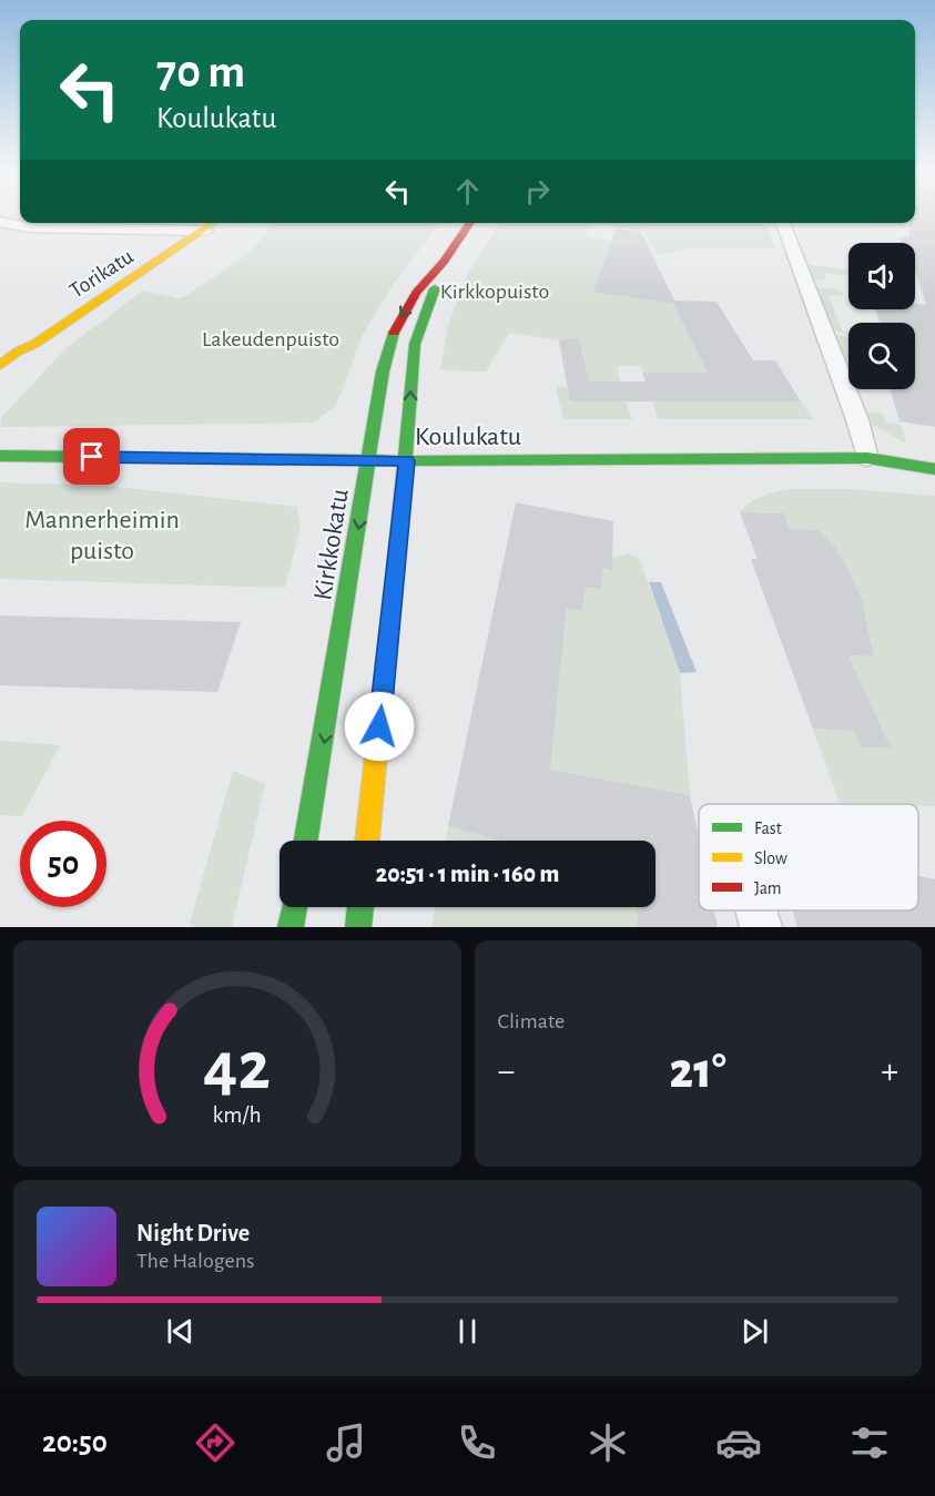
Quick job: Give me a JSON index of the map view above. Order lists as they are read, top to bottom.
{
  "streets": {
    "main road": ["Torikatu", "Koulukatu", "Kirkkokatu"]
  },
  "crossings": [
    ["Koulukatu", "Kirkkokatu"]
  ],
  "parks": ["Kirkkopuisto", "Lakeudenpuisto", "Mannerheimin puisto"],
  "legend": ["Fast", "Slow", "Jam"],
  "page": {
    "turn": ["70 m", "Koulukatu"],
    "limit": "50",
    "trip": "20:51 · 1 min · 160 m",
    "tile": "Climate",
    "heat": ["−", "21°", "+"],
    "song": ["Night Drive", "The Halogens"],
    "tabs": "20:50",
    "gauge": ["42", "km/h"]
  }
}
